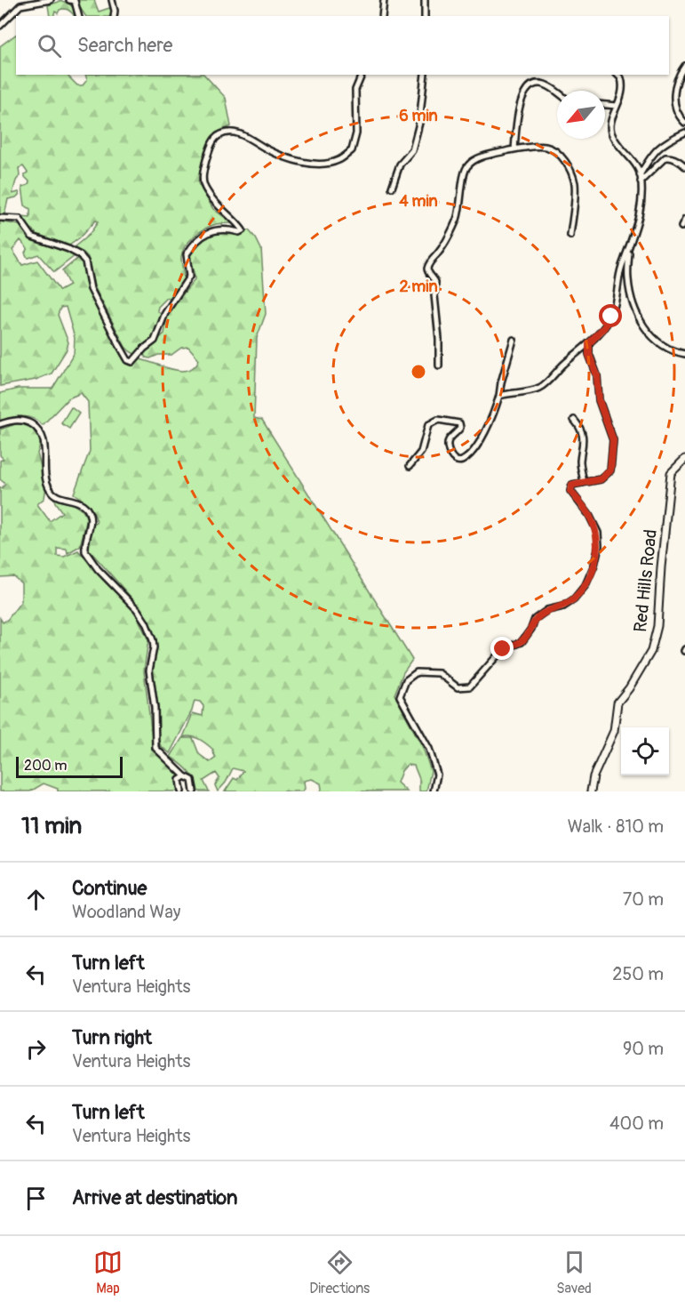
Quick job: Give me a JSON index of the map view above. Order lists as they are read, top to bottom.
{
  "streets": {
    "main road": ["Red Hills Road"]
  },
  "scale_bar": "200 m",
  "north": "bottom left",
  "page": {
    "search": "Search here",
    "scale": "200 m",
    "heading": ["11 min", "Walk · 810 m"],
    "list": [
      ["Continue", "Woodland Way", "70 m"],
      ["Turn left", "Ventura Heights", "250 m"],
      ["Turn right", "Ventura Heights", "90 m"],
      ["Turn left", "Ventura Heights", "400 m"],
      "Arrive at destination"
    ],
    "nav": ["Map", "Directions", "Saved"]
  },
  "rings": ["6 min", "4 min", "2 min"]
}
